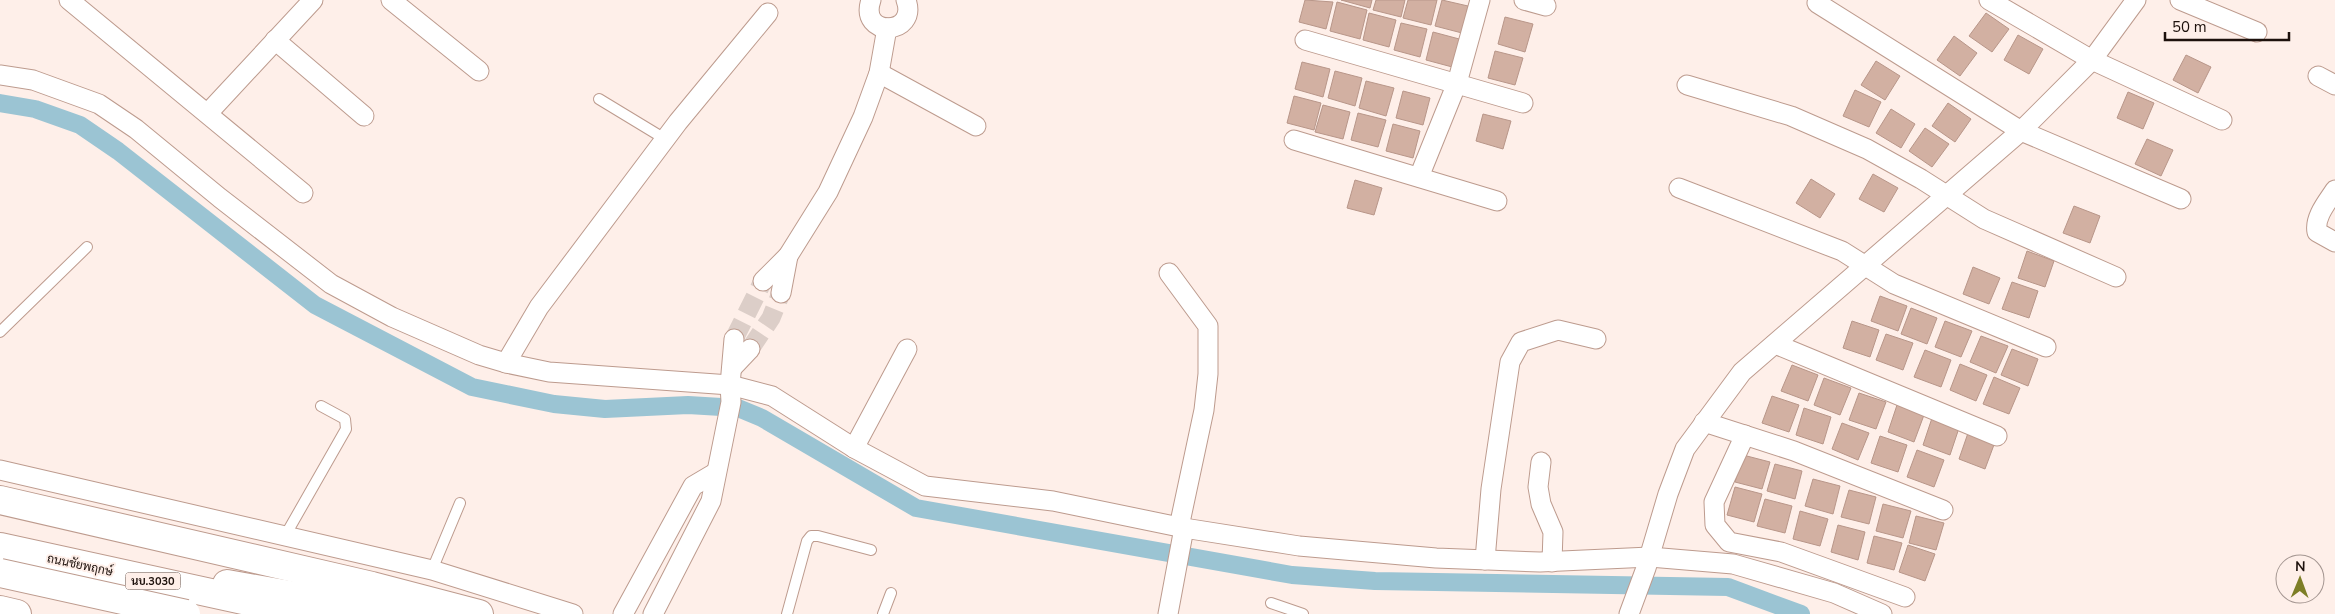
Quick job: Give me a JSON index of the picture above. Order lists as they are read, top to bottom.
{
  "streets": {
    "main road": ["ถนนชัยพฤกษ์", "นบ.3030"]
  },
  "scale_bar": "50 m",
  "north": "top"
}
